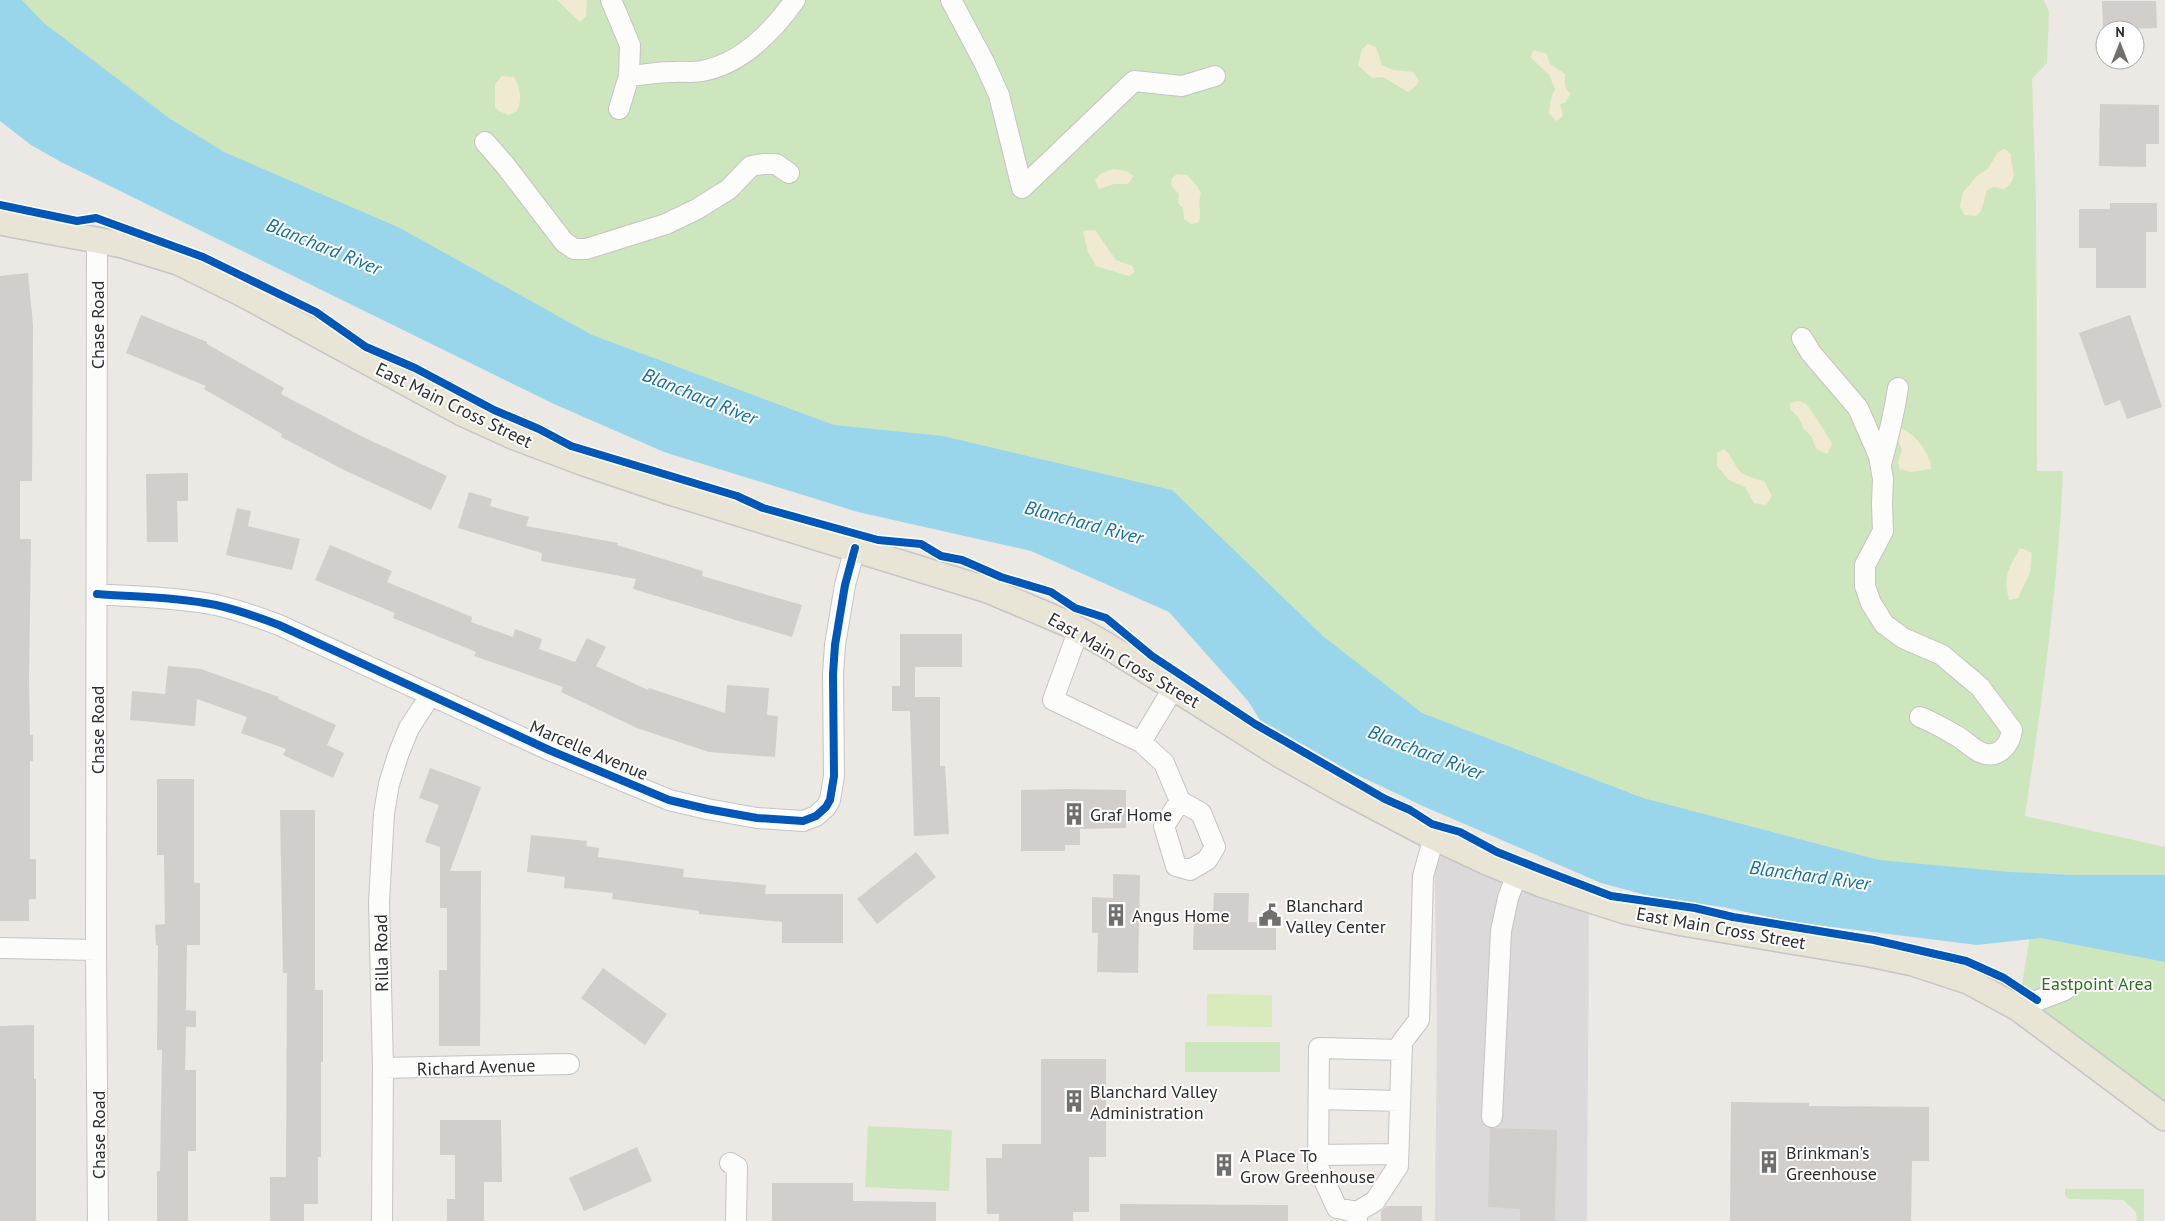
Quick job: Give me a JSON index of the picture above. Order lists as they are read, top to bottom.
{
  "streets": {
    "main road": ["East Main Cross Street"],
    "street": [
      "Chase Road",
      "Marcelle Avenue",
      "Rilla Road",
      "Richard Avenue"
    ]
  },
  "crossings": [
    ["Chase Road", "East Main Cross Street"],
    ["Chase Road", "Marcelle Avenue"],
    ["East Main Cross Street", "Marcelle Avenue"],
    ["Marcelle Avenue", "Rilla Road"],
    ["Rilla Road", "Richard Avenue"]
  ],
  "water": ["Blanchard River"],
  "parks": ["Eastpoint Area"],
  "places": {
    "building": [
      "Graf Home",
      "Angus Home",
      "Blanchard Valley Administration",
      "Brinkman's Greenhouse",
      "A Place To Grow Greenhouse"
    ],
    "public building": ["Blanchard Valley Center"]
  },
  "north": "top"
}
